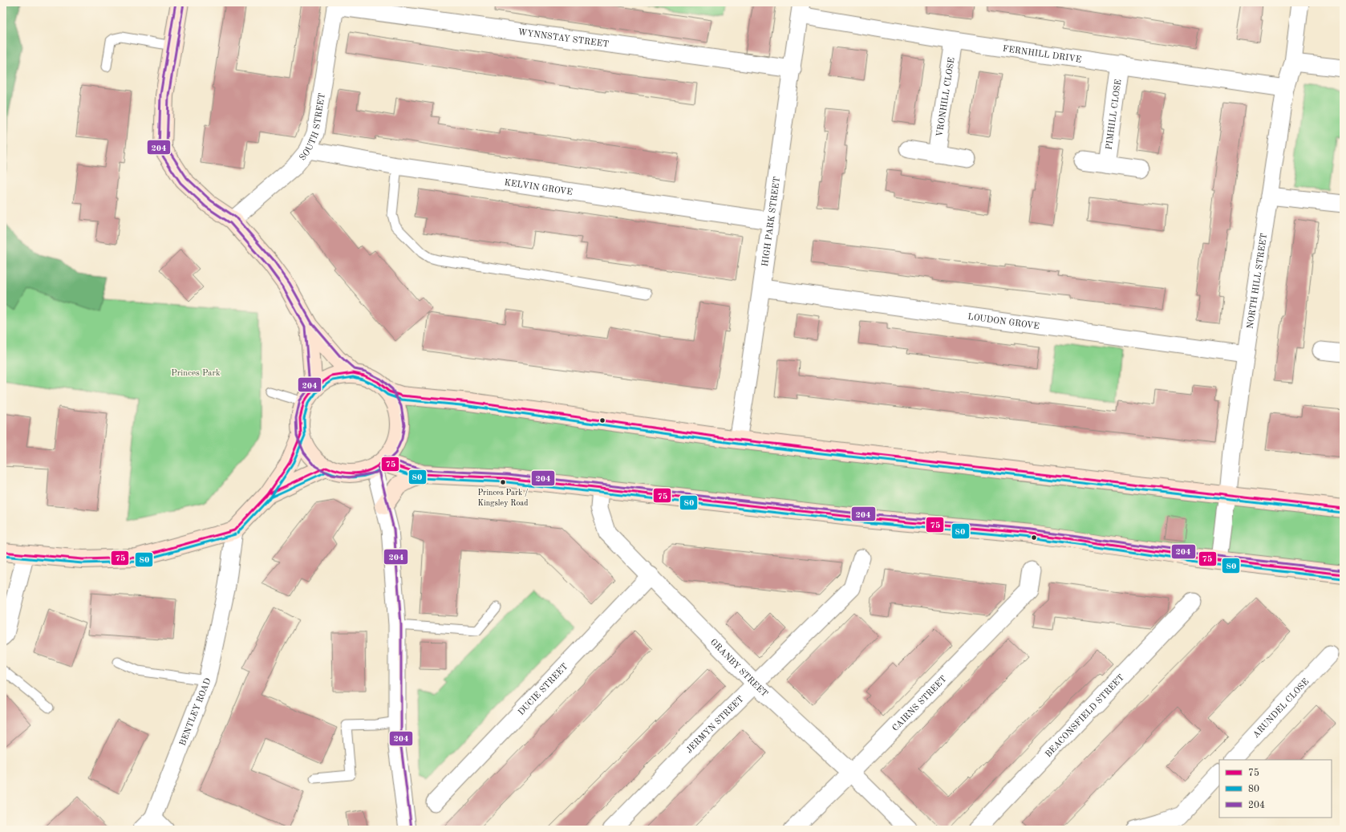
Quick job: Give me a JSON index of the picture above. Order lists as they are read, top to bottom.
{
  "streets": {
    "street": [
      "WYNNSTAY STREET",
      "FERNHILL DRIVE",
      "VRONHILL CLOSE",
      "PIMHILL CLOSE",
      "SOUTH STREET",
      "KELVIN GROVE",
      "HIGH PARK STREET",
      "NORTH HILL STREET",
      "LOUDON GROVE",
      "GRANBY STREET",
      "DUCIE STREET",
      "CAIRNS STREET",
      "ARUNDEL CLOSE",
      "BENTLEY ROAD",
      "BEACONSFIELD STREET",
      "JERMYN STREET"
    ]
  },
  "crossings": [
    ["WYNNSTAY STREET", "SOUTH STREET"],
    ["WYNNSTAY STREET", "HIGH PARK STREET"],
    ["FERNHILL DRIVE", "VRONHILL CLOSE"],
    ["FERNHILL DRIVE", "PIMHILL CLOSE"],
    ["FERNHILL DRIVE", "HIGH PARK STREET"],
    ["FERNHILL DRIVE", "NORTH HILL STREET"],
    ["SOUTH STREET", "KELVIN GROVE"],
    ["KELVIN GROVE", "HIGH PARK STREET"],
    ["HIGH PARK STREET", "LOUDON GROVE"],
    ["NORTH HILL STREET", "LOUDON GROVE"],
    ["GRANBY STREET", "DUCIE STREET"],
    ["GRANBY STREET", "CAIRNS STREET"],
    ["GRANBY STREET", "JERMYN STREET"]
  ],
  "parks": ["Princes Park"],
  "places": ["Princes Park / Kingsley Road"],
  "lines": ["transit line 204", "transit line 75", "transit line 80"],
  "legend": ["75", "80", "204"]
}
